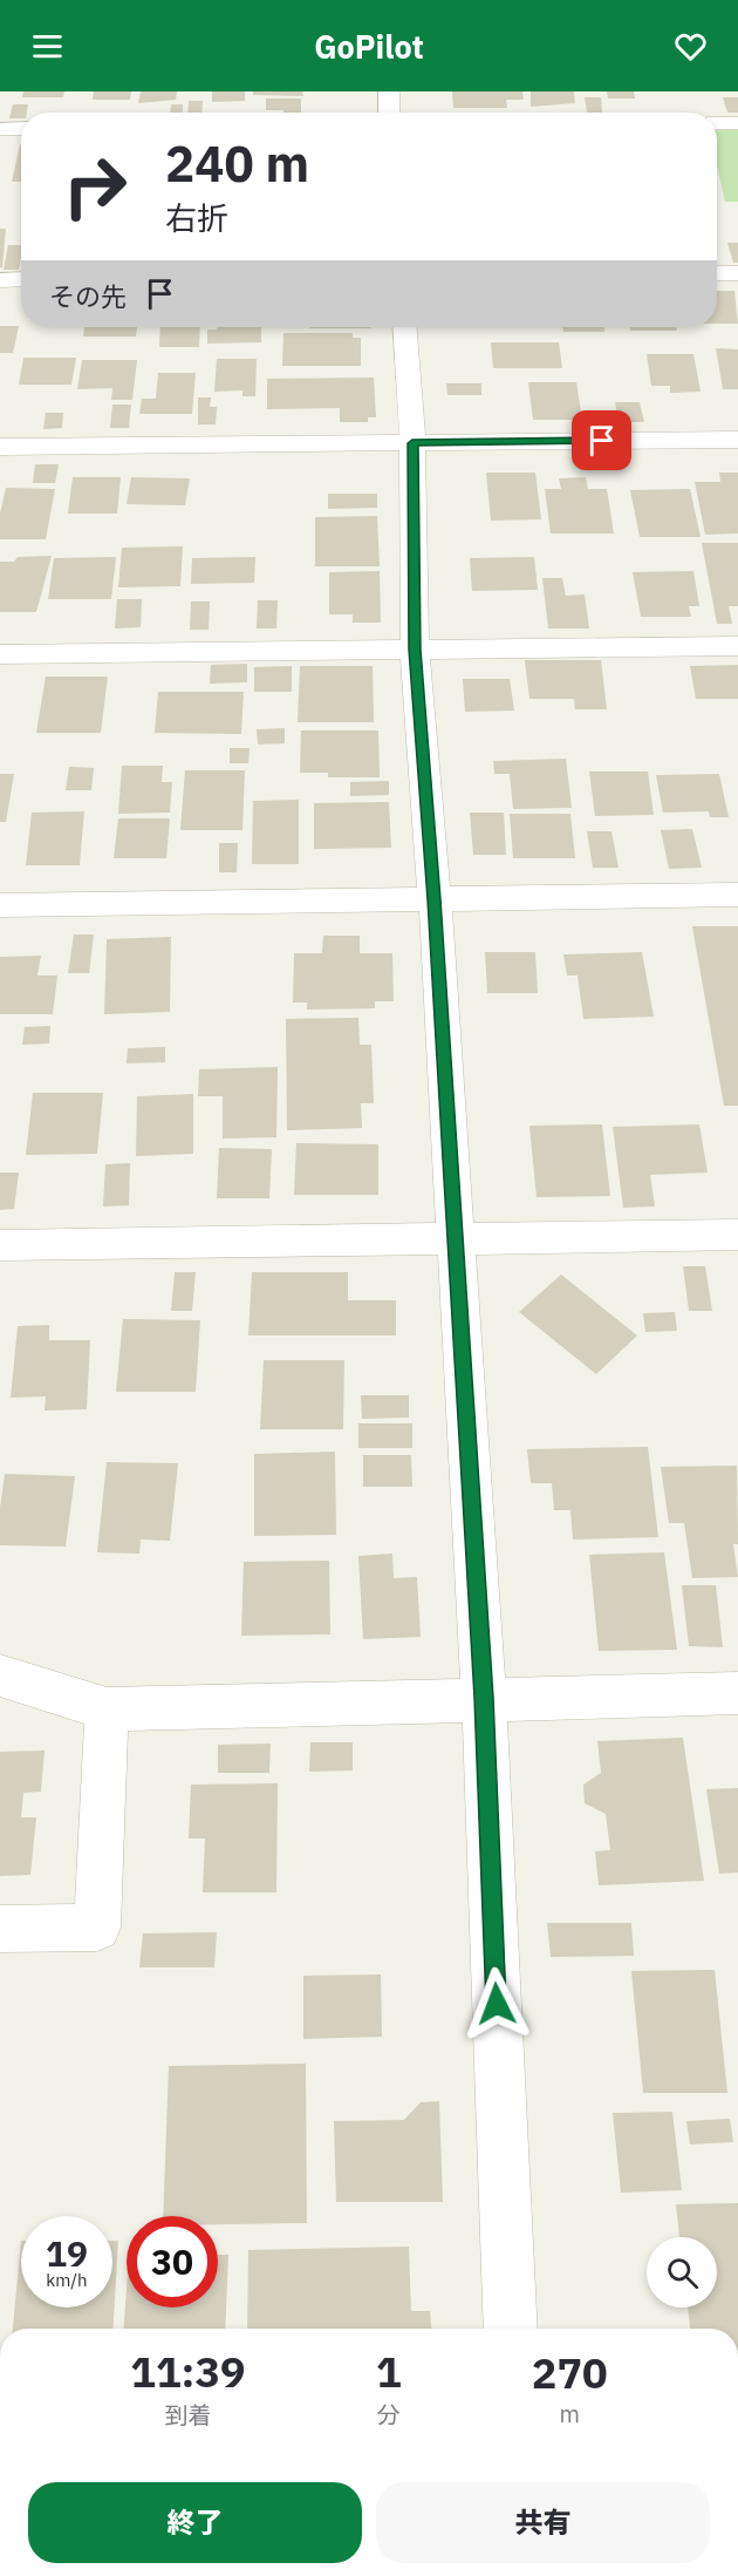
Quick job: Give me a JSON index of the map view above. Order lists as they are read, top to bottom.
{
  "page": {
    "header": "GoPilot",
    "turn": ["240 m", "右折"],
    "then": "その先",
    "speed": "19 km/h",
    "limit": "30",
    "eta": [
      "11:39",
      "到着",
      "1",
      "分",
      "270",
      "m"
    ],
    "buttons": ["終了", "共有"]
  }
}
